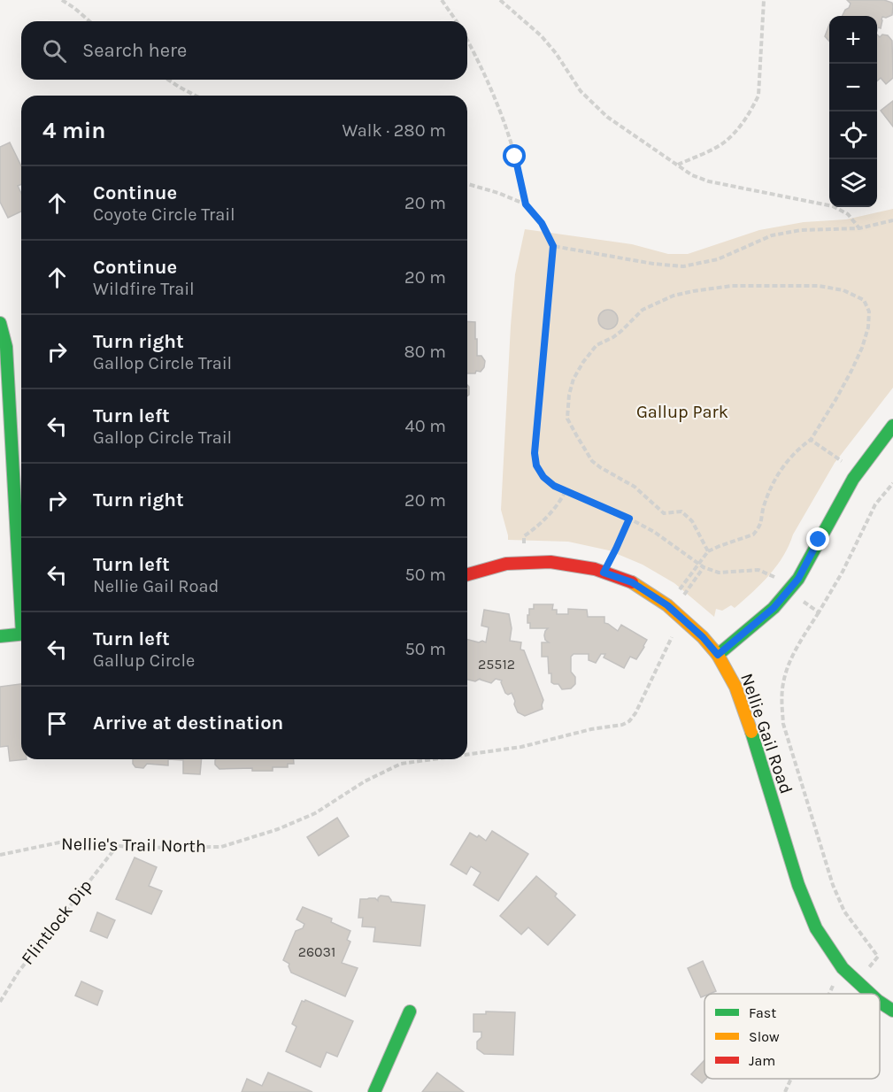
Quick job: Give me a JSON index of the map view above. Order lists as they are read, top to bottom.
{
  "streets": {
    "street": ["Nellie Gail Road"],
    "path": ["Nellie's Trail North", "Flintlock Dip"]
  },
  "crossings": [
    ["Nellie's Trail North", "Flintlock Dip"]
  ],
  "parks": ["Gallup Park"],
  "house_numbers": ["25512", "26031"],
  "legend": ["Fast", "Slow", "Jam"],
  "page": {
    "map_buttons": ["+", "−"],
    "search": "Search here",
    "heading": ["4 min", "Walk · 280 m"],
    "list": [
      ["Continue", "Coyote Circle Trail", "20 m"],
      ["Continue", "Wildfire Trail", "20 m"],
      ["Turn right", "Gallop Circle Trail", "80 m"],
      ["Turn left", "Gallop Circle Trail", "40 m"],
      ["Turn right", "20 m"],
      ["Turn left", "Nellie Gail Road", "50 m"],
      ["Turn left", "Gallup Circle", "50 m"],
      "Arrive at destination"
    ]
  }
}
